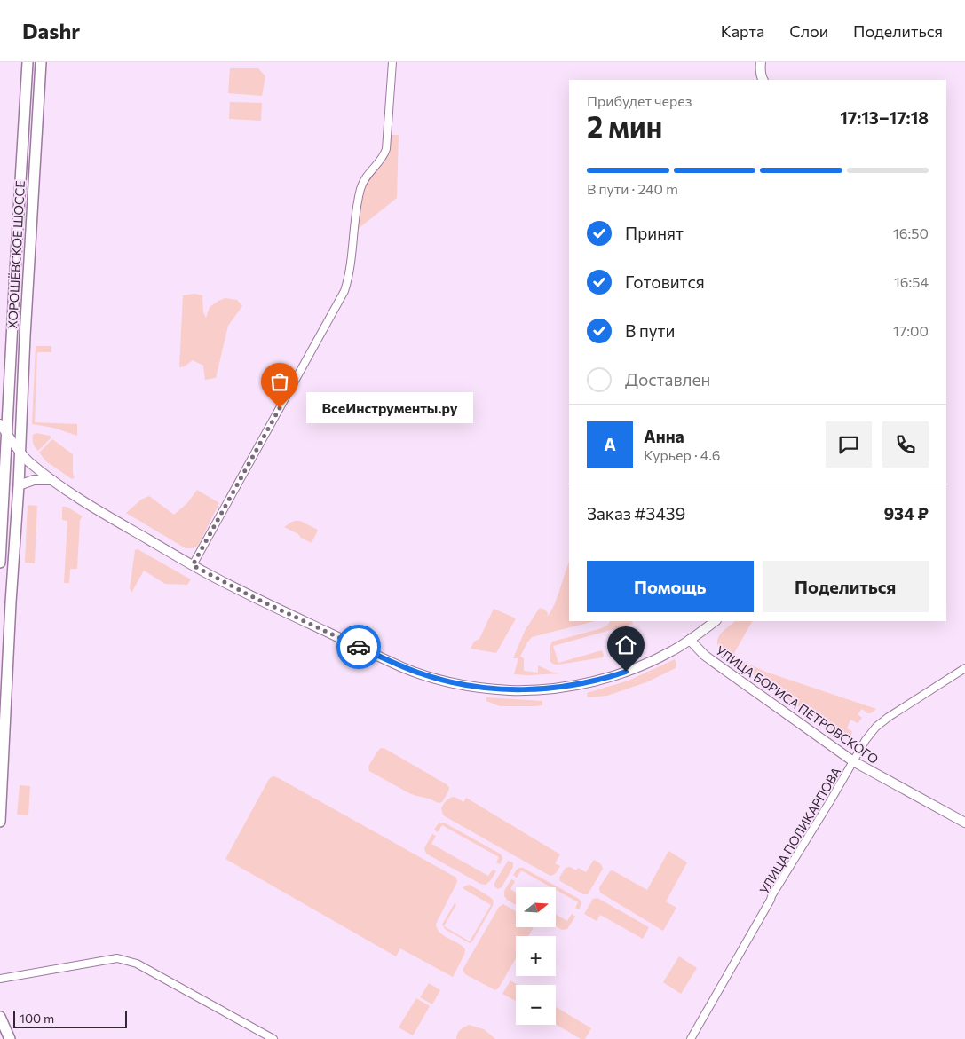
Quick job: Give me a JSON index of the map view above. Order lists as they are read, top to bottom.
{
  "streets": {
    "main road": ["ХОРОШЁВСКОЕ ШОССЕ"],
    "street": ["УЛИЦА БОРИСА ПЕТРОВСКОГО", "УЛИЦА ПОЛИКАРПОВА"]
  },
  "crossings": [
    ["УЛИЦА БОРИСА ПЕТРОВСКОГО", "УЛИЦА ПОЛИКАРПОВА"]
  ],
  "places": ["ВсеИнструменты.ру"],
  "scale_bar": "100 m",
  "north": "right",
  "page": {
    "header": "Dashr",
    "nav": ["Карта", "Слои", "Поделиться"],
    "heading": ["2 мин", "Прибудет через", "17:13–17:18"],
    "panel": [
      "Анна",
      "Курьер · 4.6",
      "Заказ #3439",
      "934 ₽"
    ],
    "bar": "В пути · 240 m",
    "list": [
      ["Принят", "16:50"],
      ["Готовится", "16:54"],
      ["В пути", "17:00"],
      "Доставлен"
    ],
    "bubble": "ВсеИнструменты.ру",
    "round": "А",
    "buttons": ["Помощь", "Поделиться"],
    "map_buttons": ["+", "−"],
    "scale": "100 m"
  }
}
